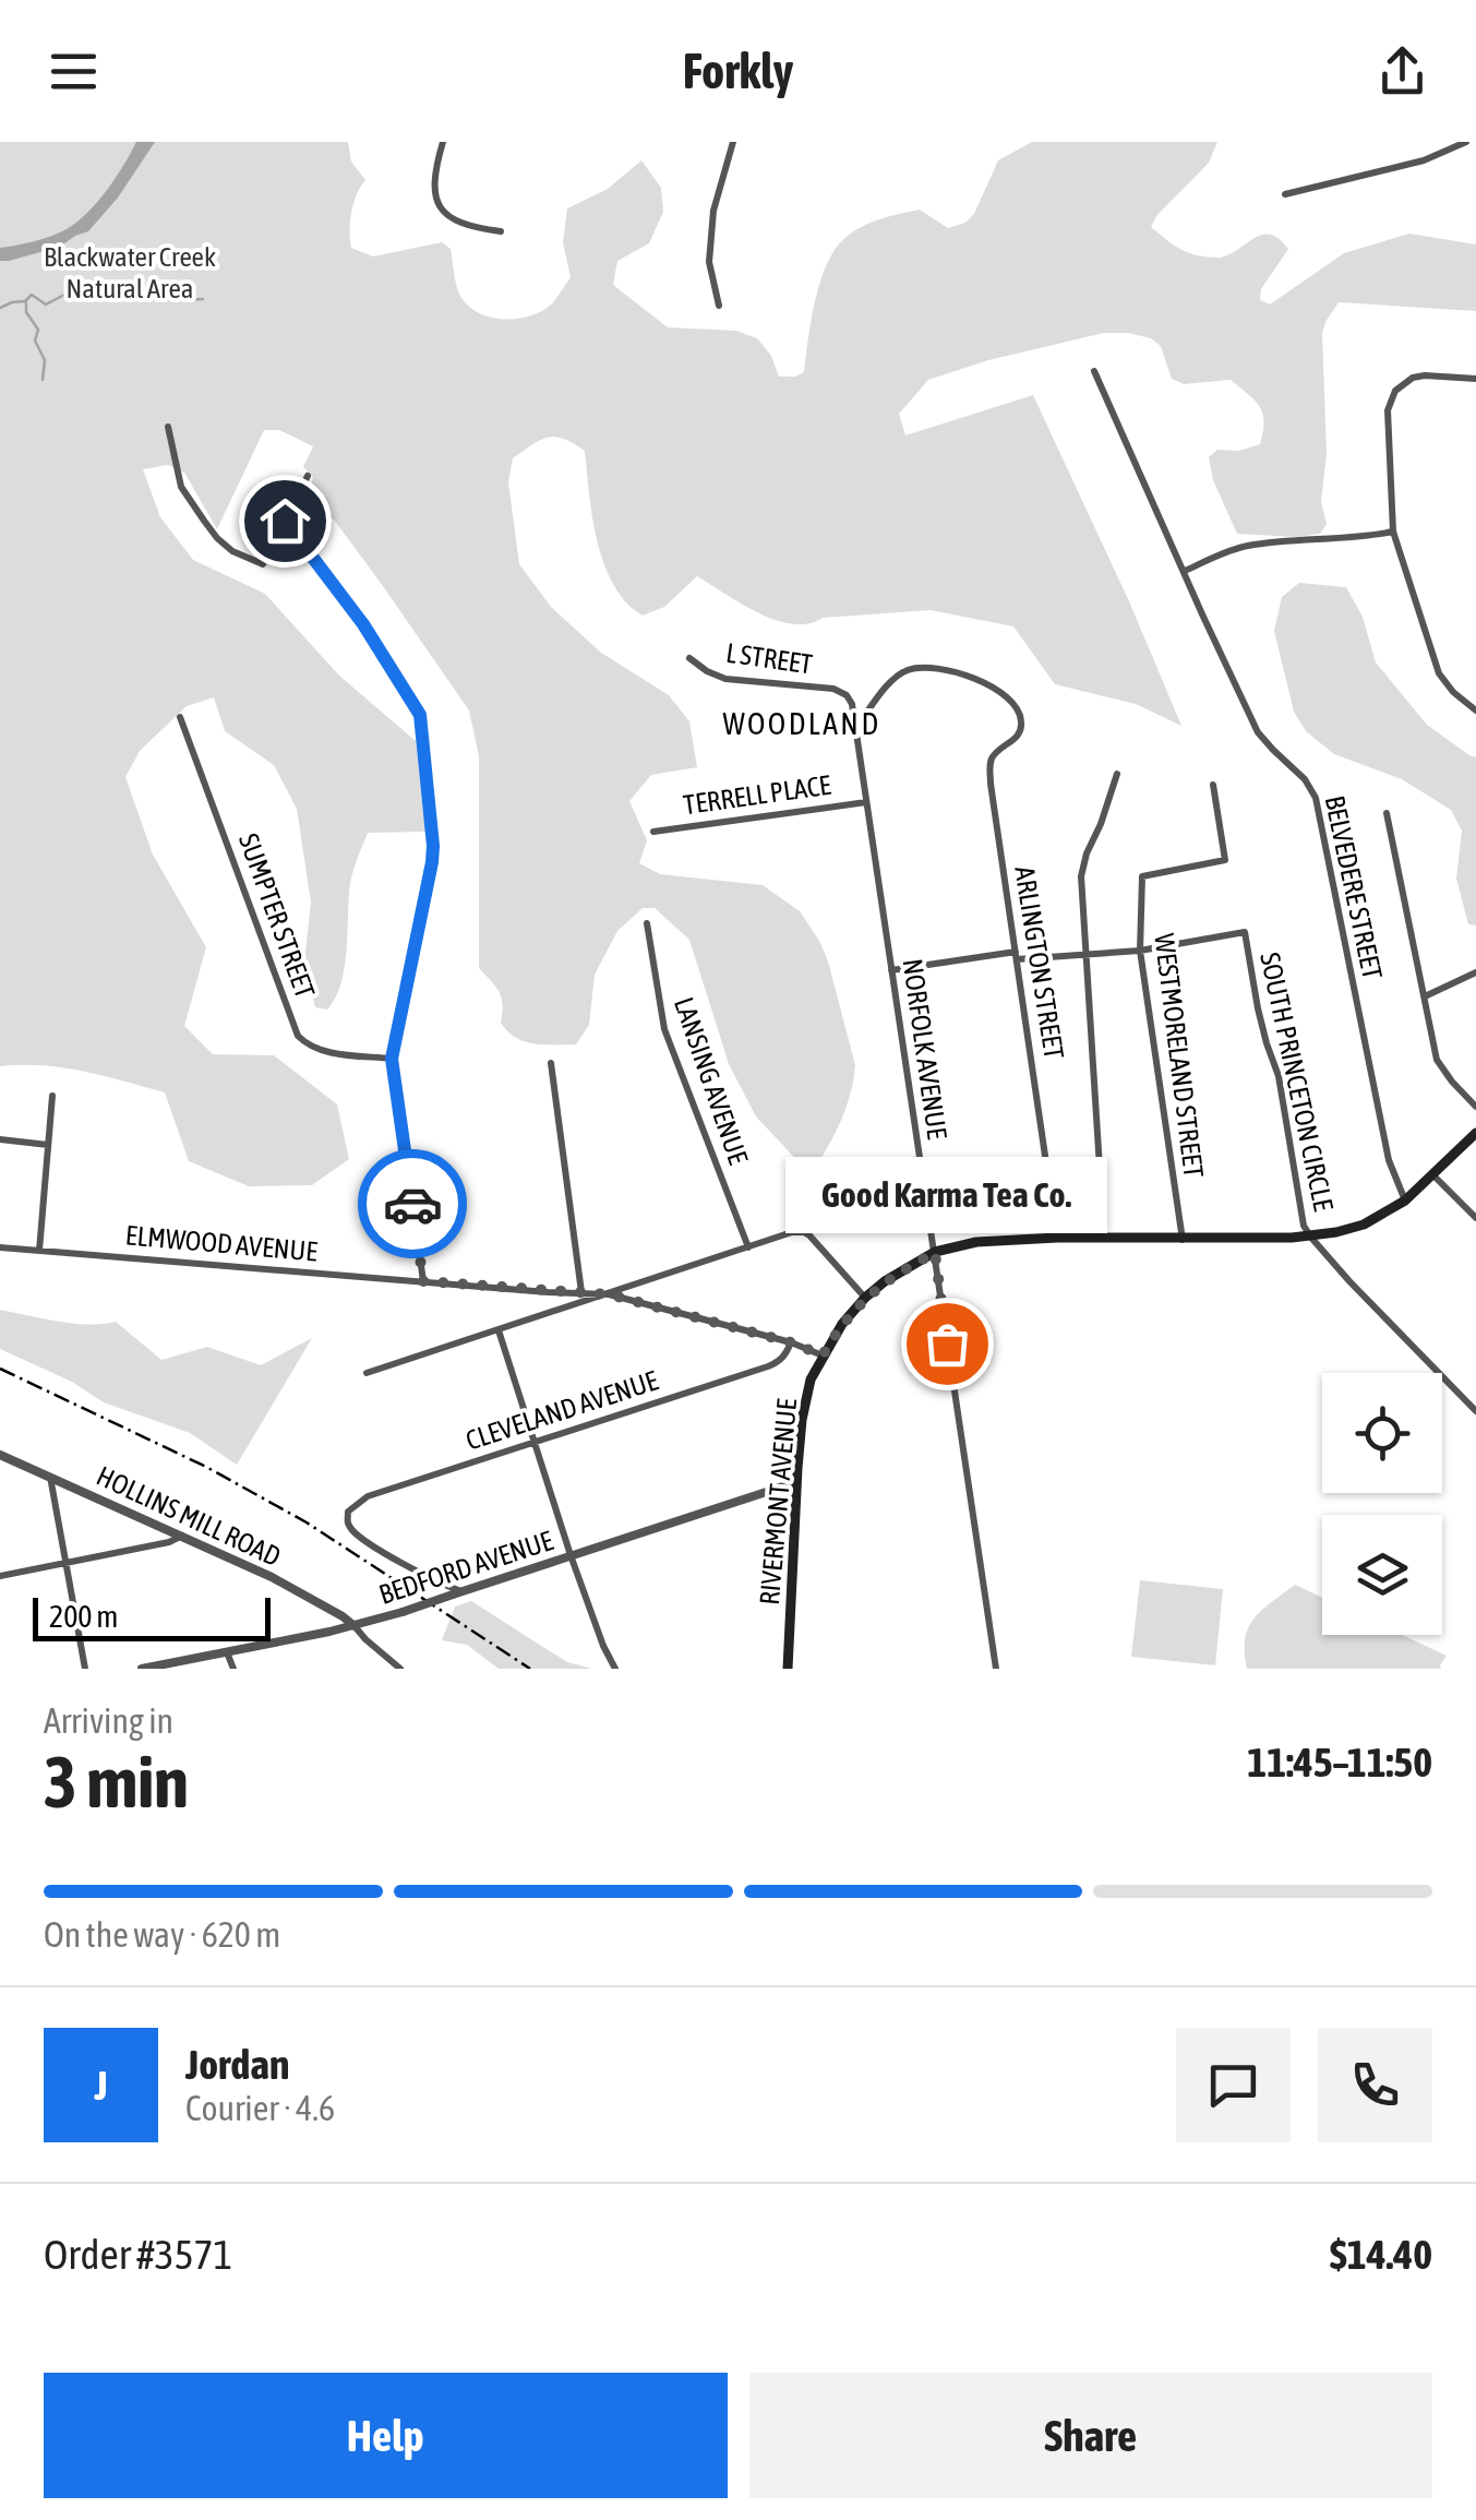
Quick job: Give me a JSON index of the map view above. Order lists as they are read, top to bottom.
{
  "streets": {
    "main road": ["RIVERMONT AVENUE"],
    "street": [
      "L STREET",
      "TERRELL PLACE",
      "BELVEDERE STREET",
      "SUMPTER STREET",
      "ARLINGTON STREET",
      "NORFOLK AVENUE",
      "WESTMORELAND STREET",
      "LANSING AVENUE",
      "SOUTH PRINCETON CIRCLE",
      "ELMWOOD AVENUE",
      "CLEVELAND AVENUE",
      "HOLLINS MILL ROAD",
      "BEDFORD AVENUE"
    ]
  },
  "crossings": [
    ["L STREET", "NORFOLK AVENUE"],
    ["TERRELL PLACE", "NORFOLK AVENUE"],
    ["BELVEDERE STREET", "RIVERMONT AVENUE"],
    ["ARLINGTON STREET", "NORFOLK AVENUE"],
    ["ARLINGTON STREET", "RIVERMONT AVENUE"],
    ["NORFOLK AVENUE", "RIVERMONT AVENUE"],
    ["WESTMORELAND STREET", "SOUTH PRINCETON CIRCLE"],
    ["WESTMORELAND STREET", "RIVERMONT AVENUE"],
    ["SOUTH PRINCETON CIRCLE", "RIVERMONT AVENUE"],
    ["ELMWOOD AVENUE", "CLEVELAND AVENUE"],
    ["ELMWOOD AVENUE", "RIVERMONT AVENUE"],
    ["CLEVELAND AVENUE", "BEDFORD AVENUE"],
    ["RIVERMONT AVENUE", "BEDFORD AVENUE"],
    ["HOLLINS MILL ROAD", "BEDFORD AVENUE"]
  ],
  "districts": ["WOODLAND"],
  "parks": ["Blackwater Creek Natural Area"],
  "places": ["Good Karma Tea Co."],
  "scale_bar": "200 m",
  "page": {
    "header": "Forkly",
    "bubble": "Good Karma Tea Co.",
    "scale": "200 m",
    "heading": ["3 min", "Arriving in", "11:45–11:50"],
    "panel": [
      "Jordan",
      "Courier · 4.6",
      "Order #3571",
      "$14.40"
    ],
    "bar": "On the way · 620 m",
    "round": "J",
    "buttons": ["Help", "Share"]
  }
}
